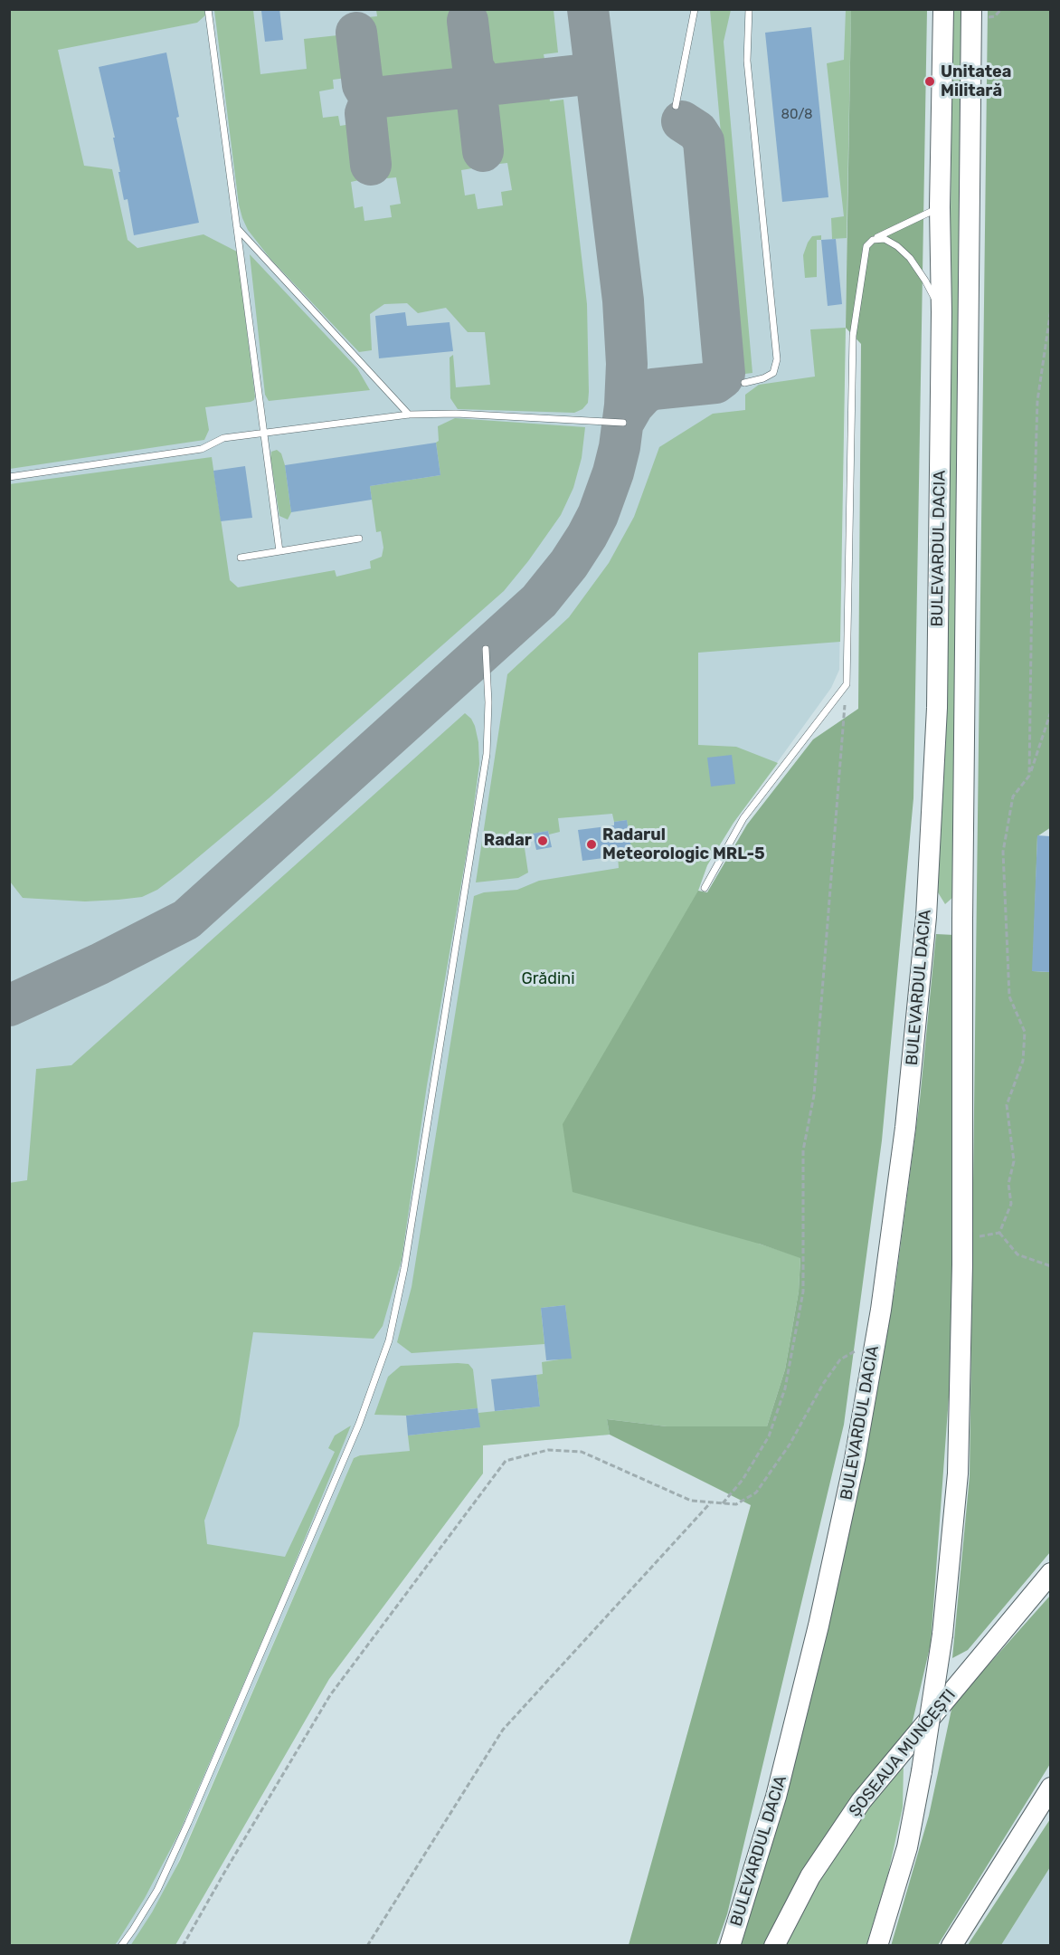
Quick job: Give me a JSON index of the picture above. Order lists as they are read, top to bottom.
{
  "streets": {
    "main road": ["BULEVARDUL DACIA", "ȘOSEAUA MUNCEȘTI"]
  },
  "parks": ["Grădini"],
  "places": ["Unitatea Militară", "Radar", "Radarul Meteorologic MRL-5"],
  "house_numbers": ["80/8"]
}
